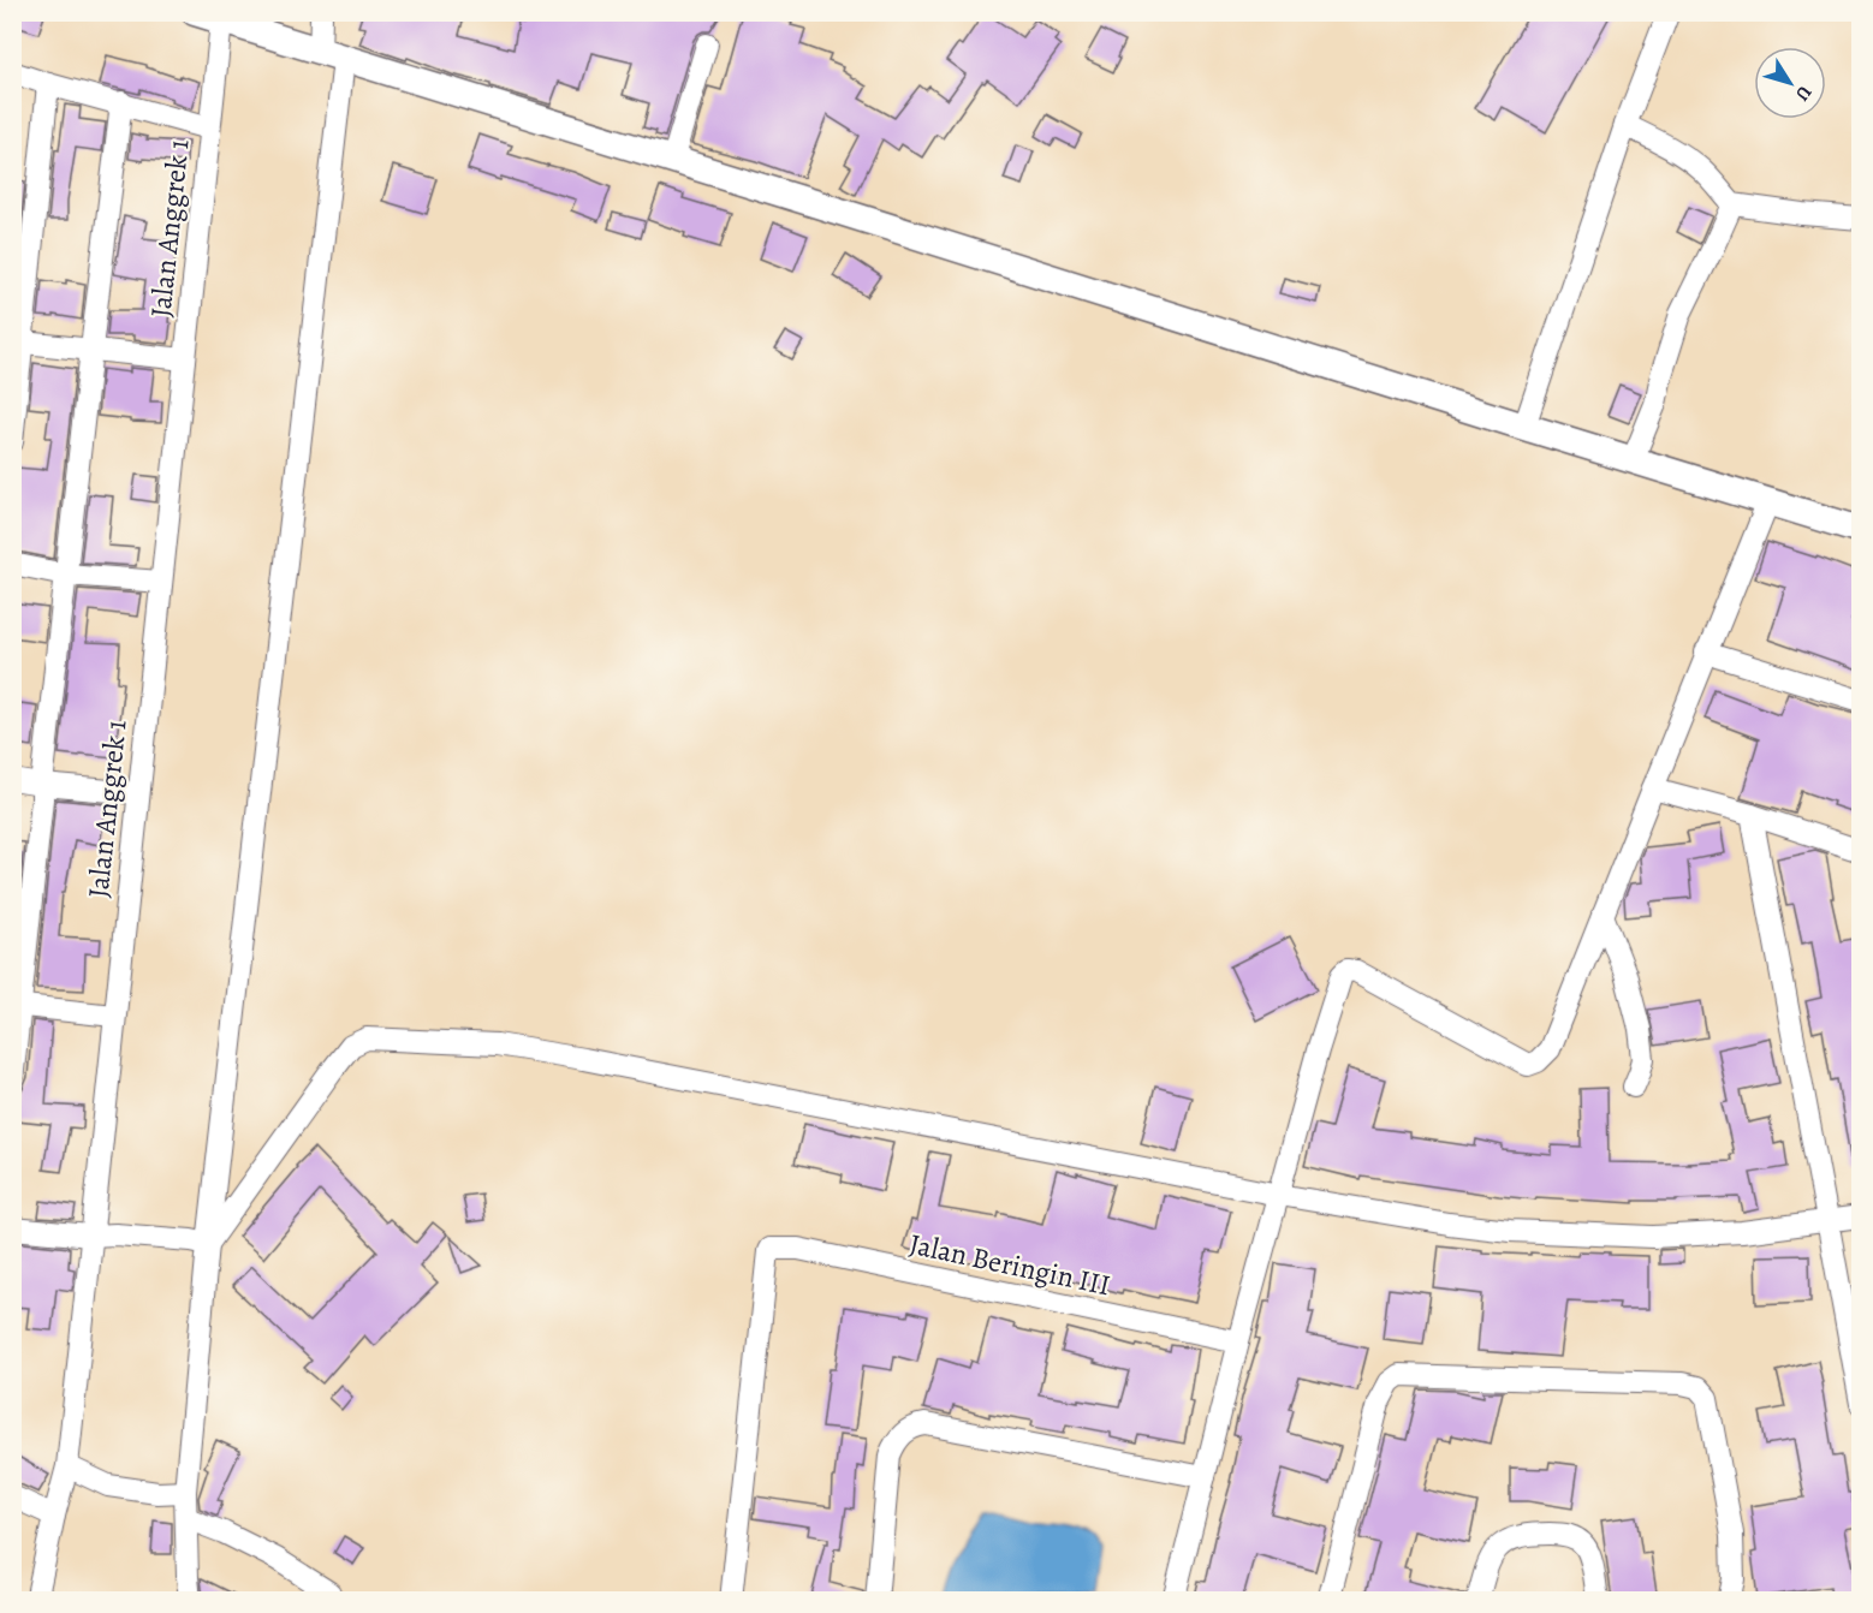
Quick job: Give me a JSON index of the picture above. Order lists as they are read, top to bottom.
{
  "streets": {
    "street": ["Jalan Anggrek 1", "Jalan Beringin III"]
  },
  "north": "bottom right"
}
